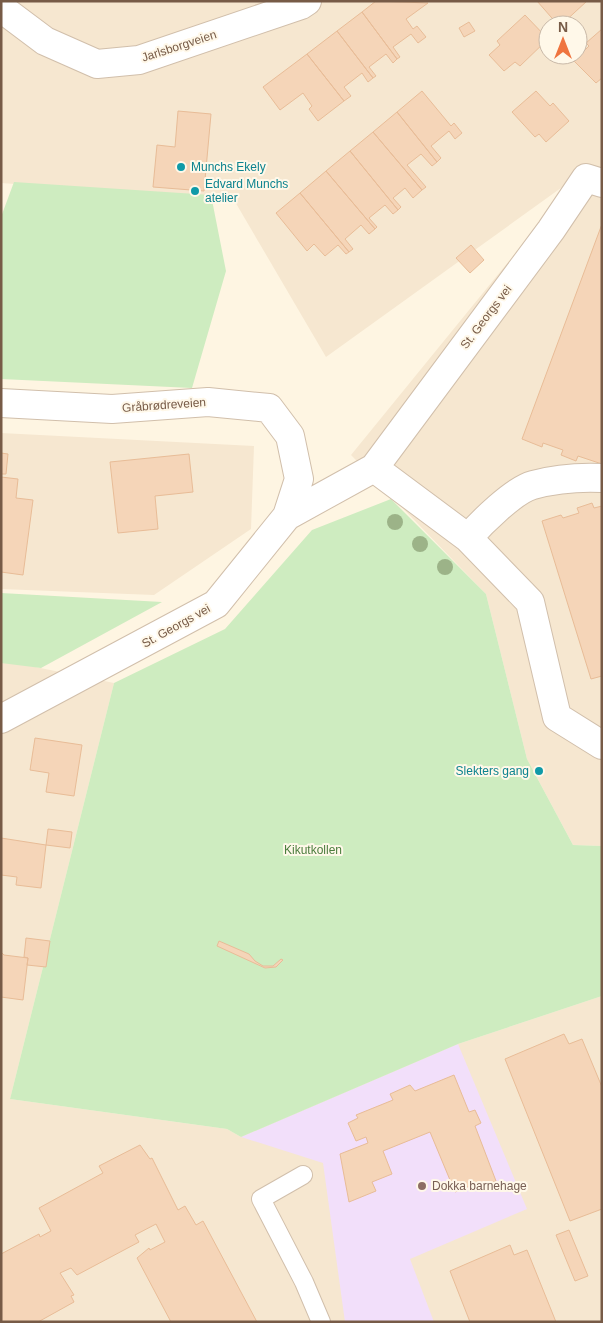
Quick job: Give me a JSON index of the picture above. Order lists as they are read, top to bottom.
{
  "streets": {
    "street": ["Jarlsborgveien", "St. Georgs vei", "Gråbrødreveien"]
  },
  "crossings": [
    ["St. Georgs vei", "Gråbrødreveien"]
  ],
  "parks": ["Kikutkollen"],
  "places": [
    "Munchs Ekely",
    "Edvard Munchs atelier",
    "Slekters gang",
    "Dokka barnehage"
  ],
  "north": "top"
}
